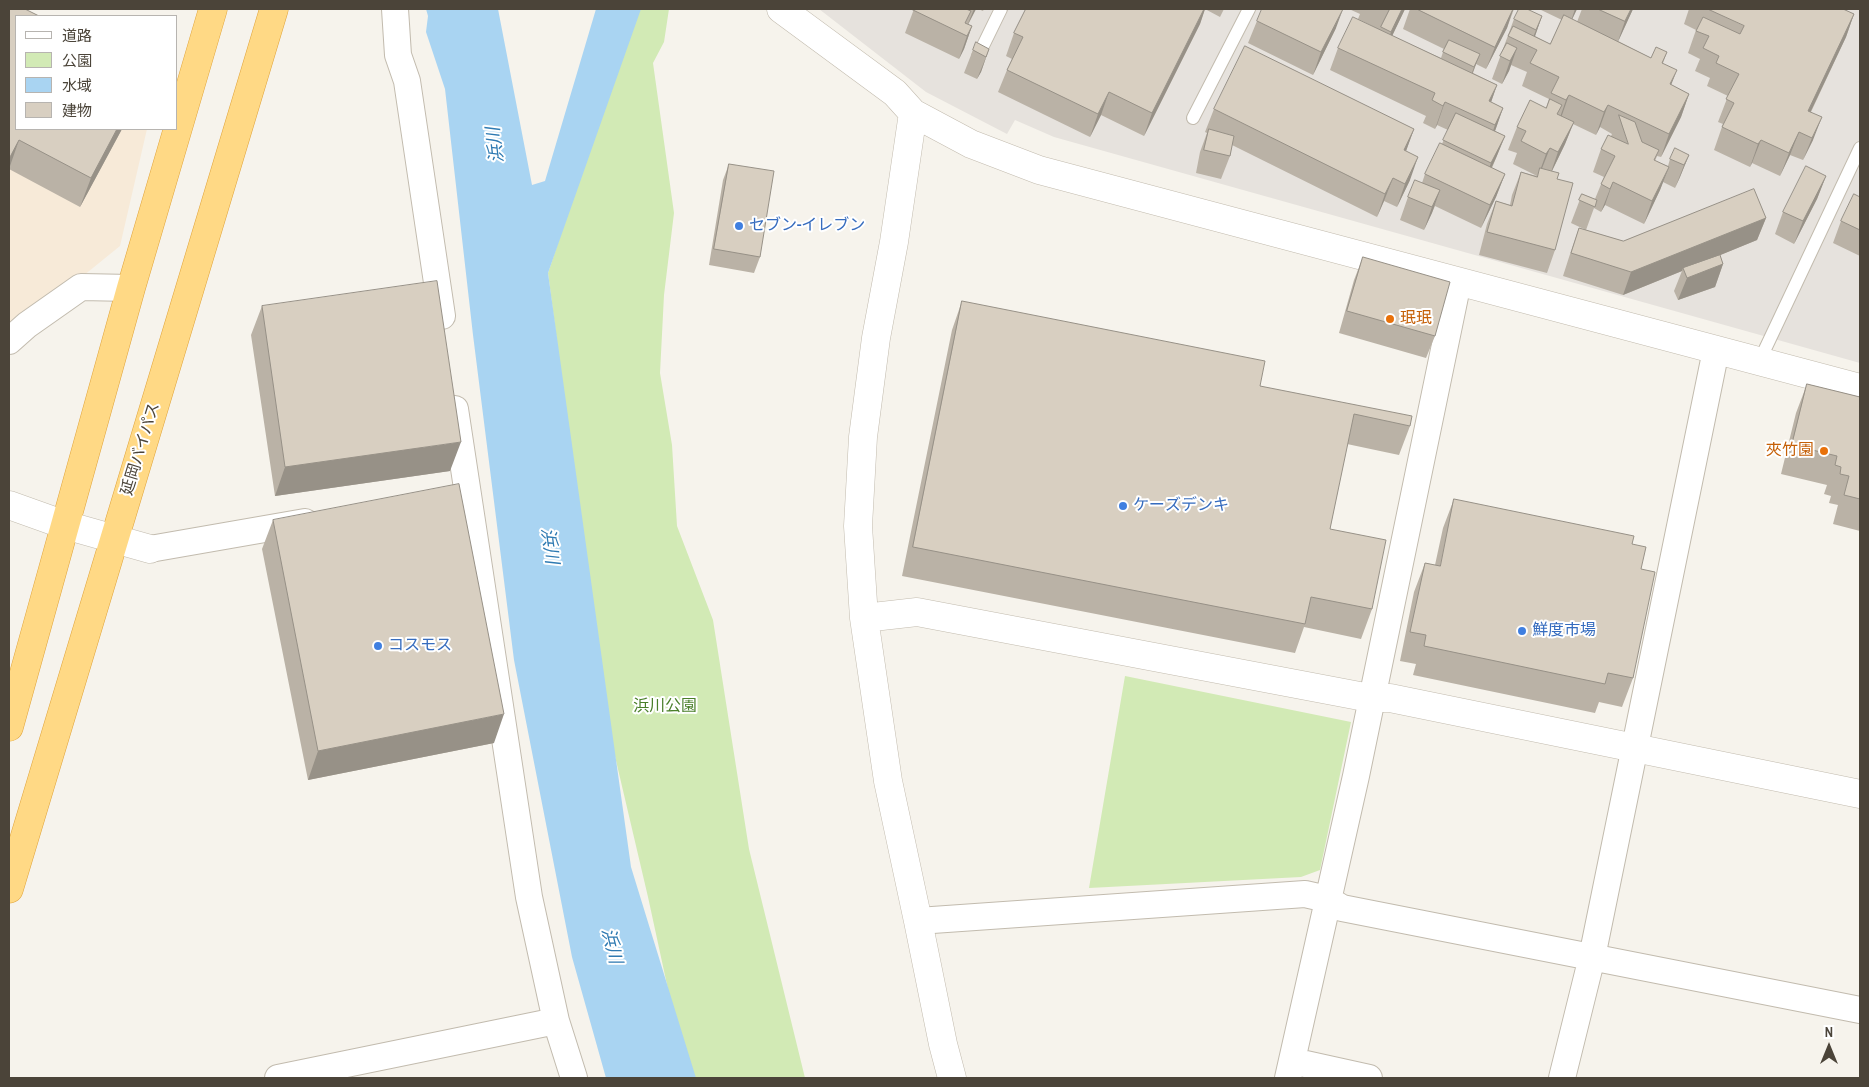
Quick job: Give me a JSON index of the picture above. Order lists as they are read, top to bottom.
{
  "streets": {
    "highway": ["延岡バイパス"]
  },
  "water": ["浜川"],
  "parks": ["浜川公園"],
  "places": [
    "セブン-イレブン",
    "珉珉",
    "夾竹園",
    "ケーズデンキ",
    "鮮度市場",
    "コスモス"
  ],
  "legend": [
    "道路",
    "公園",
    "水域",
    "建物"
  ],
  "north": "top"
}
